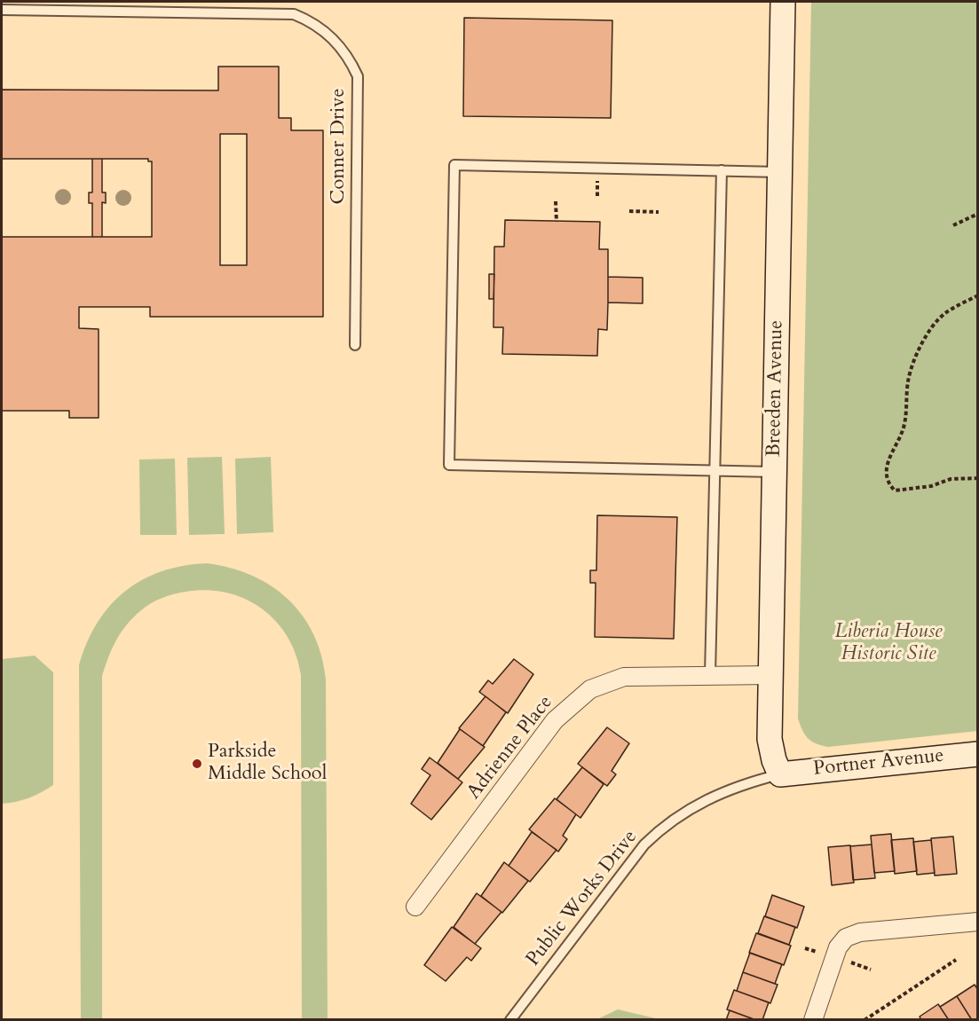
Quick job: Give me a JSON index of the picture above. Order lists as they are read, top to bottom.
{
  "streets": {
    "street": ["Breeden Avenue", "Adrienne Place", "Portner Avenue"],
    "lane": ["Conner Drive", "Public Works Drive"]
  },
  "crossings": [
    ["Breeden Avenue", "Adrienne Place"],
    ["Breeden Avenue", "Portner Avenue"],
    ["Breeden Avenue", "Public Works Drive"],
    ["Portner Avenue", "Public Works Drive"]
  ],
  "parks": ["Liberia House Historic Site"],
  "places": ["Parkside Middle School"]
}
